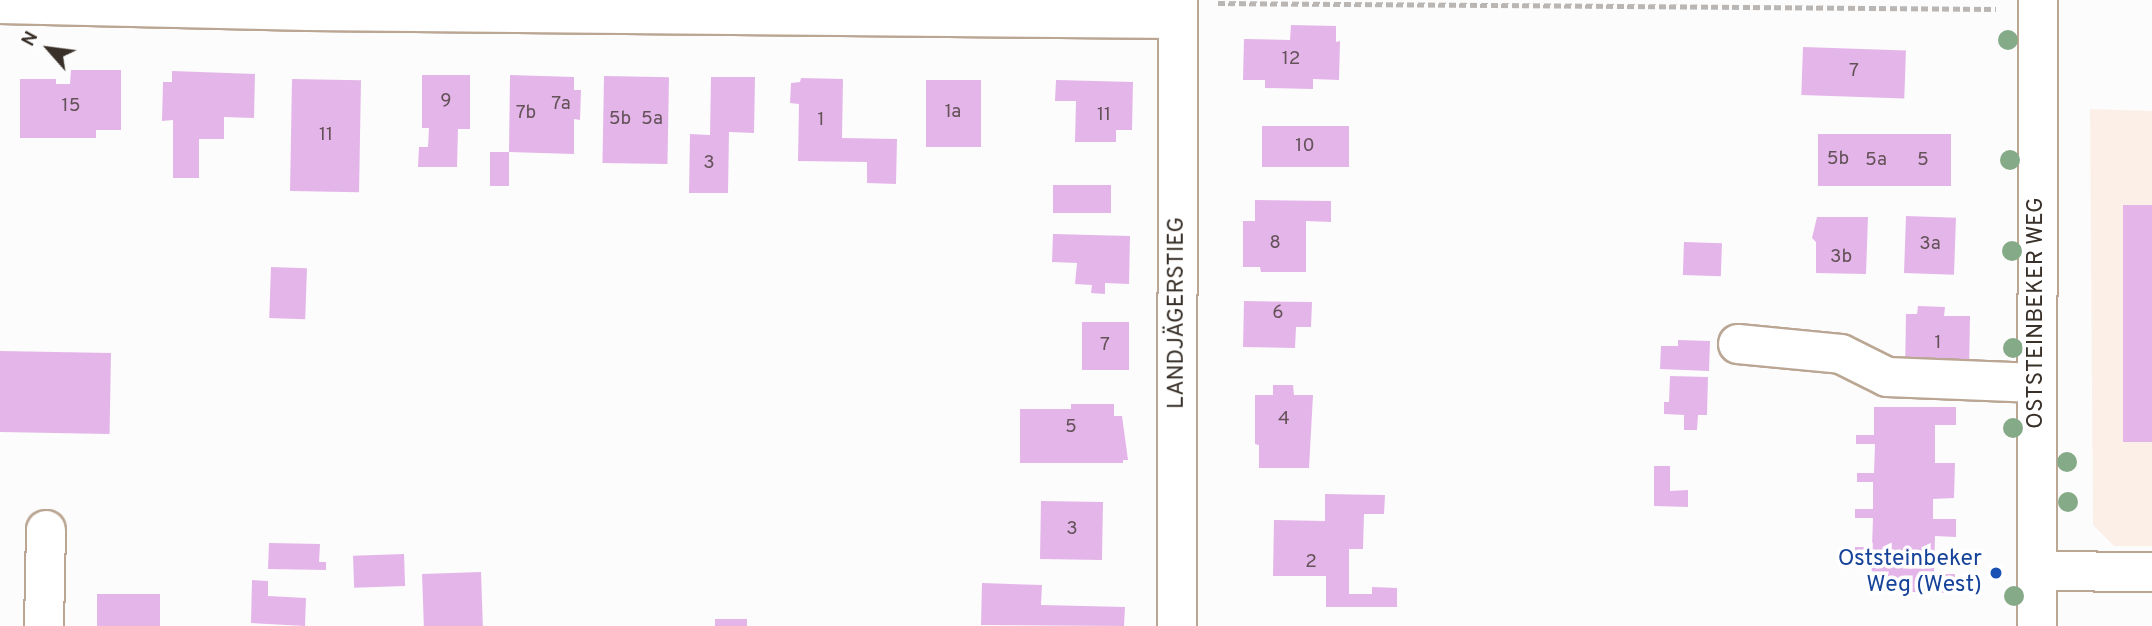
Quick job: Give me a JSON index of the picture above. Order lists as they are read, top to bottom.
{
  "streets": {
    "street": ["LANDJÄGERSTIEG", "OSTSTEINBEKER WEG"]
  },
  "places": ["Oststeinbeker Weg (West)"],
  "house_numbers": [
    "12",
    "7",
    "9",
    "7a",
    "15",
    "1a",
    "7b",
    "11",
    "5b",
    "5a",
    "1",
    "11",
    "10",
    "5b",
    "5a",
    "5",
    "3",
    "8",
    "3a",
    "3b",
    "6",
    "1",
    "7",
    "4",
    "5",
    "3",
    "2"
  ],
  "north": "top left"
}
